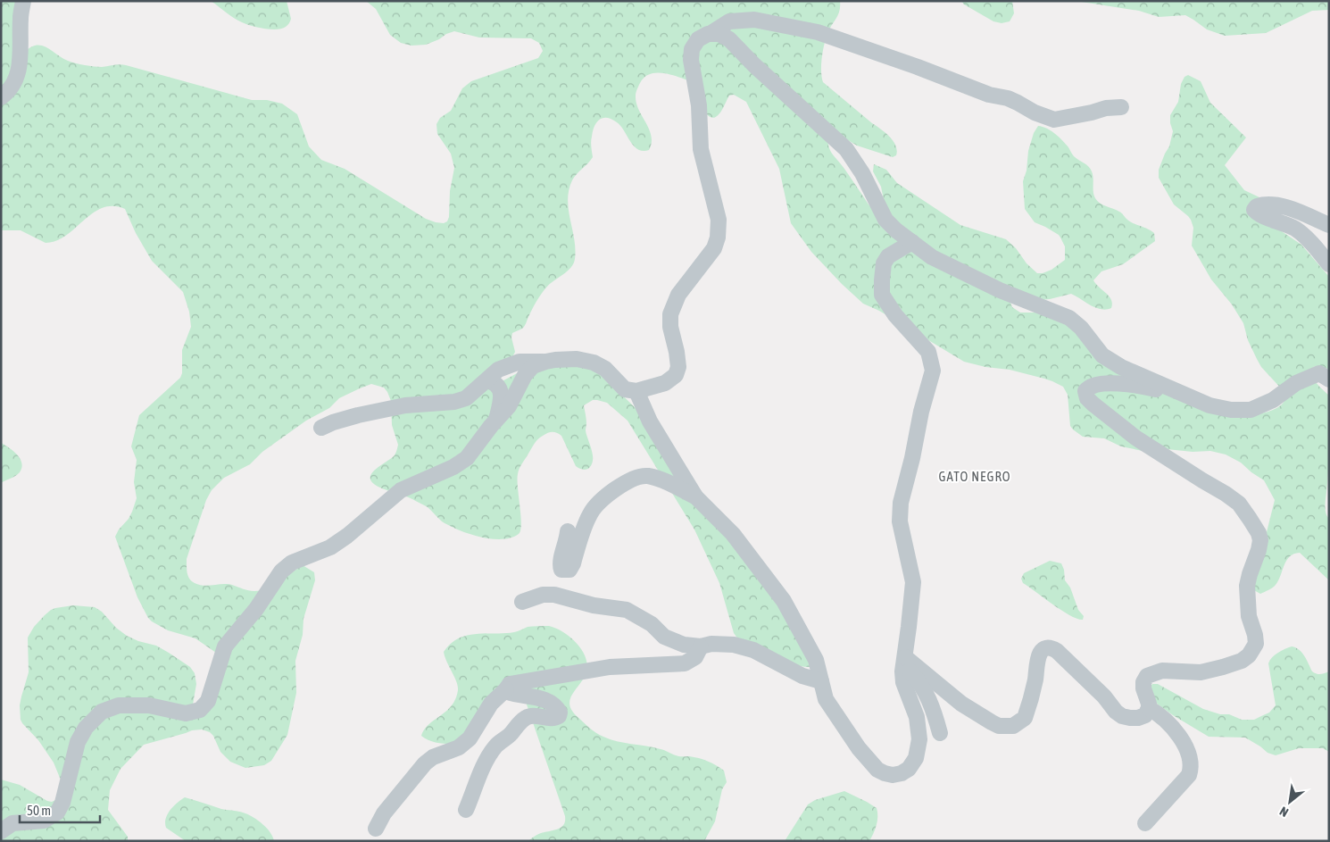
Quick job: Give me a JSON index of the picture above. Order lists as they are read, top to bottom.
{
  "districts": ["GATO NEGRO"],
  "scale_bar": "50 m",
  "north": "bottom left"
}
